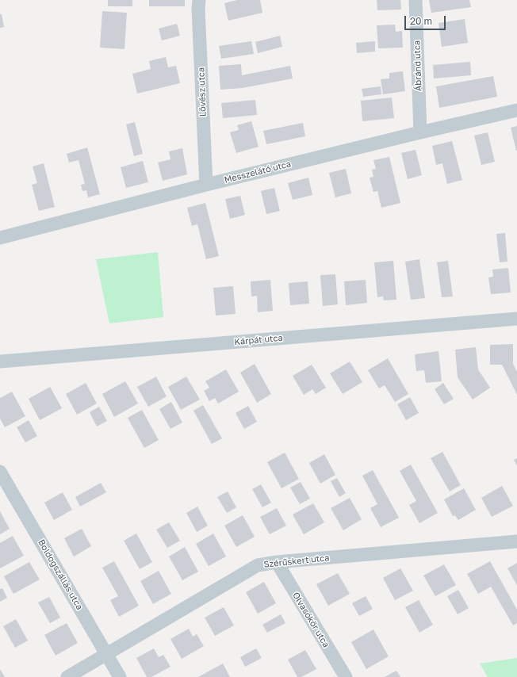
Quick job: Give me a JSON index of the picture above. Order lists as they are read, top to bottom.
{
  "streets": {
    "street": [
      "Ábránd utca",
      "Lövész utca",
      "Messzelátó utca",
      "Kárpát utca",
      "Szérűskert utca",
      "Boldogszállás utca",
      "Olvasókör utca"
    ]
  },
  "crossings": [
    ["Ábránd utca", "Messzelátó utca"],
    ["Lövész utca", "Messzelátó utca"],
    ["Szérűskert utca", "Boldogszállás utca"],
    ["Szérűskert utca", "Olvasókör utca"]
  ],
  "scale_bar": "20 m"
}
